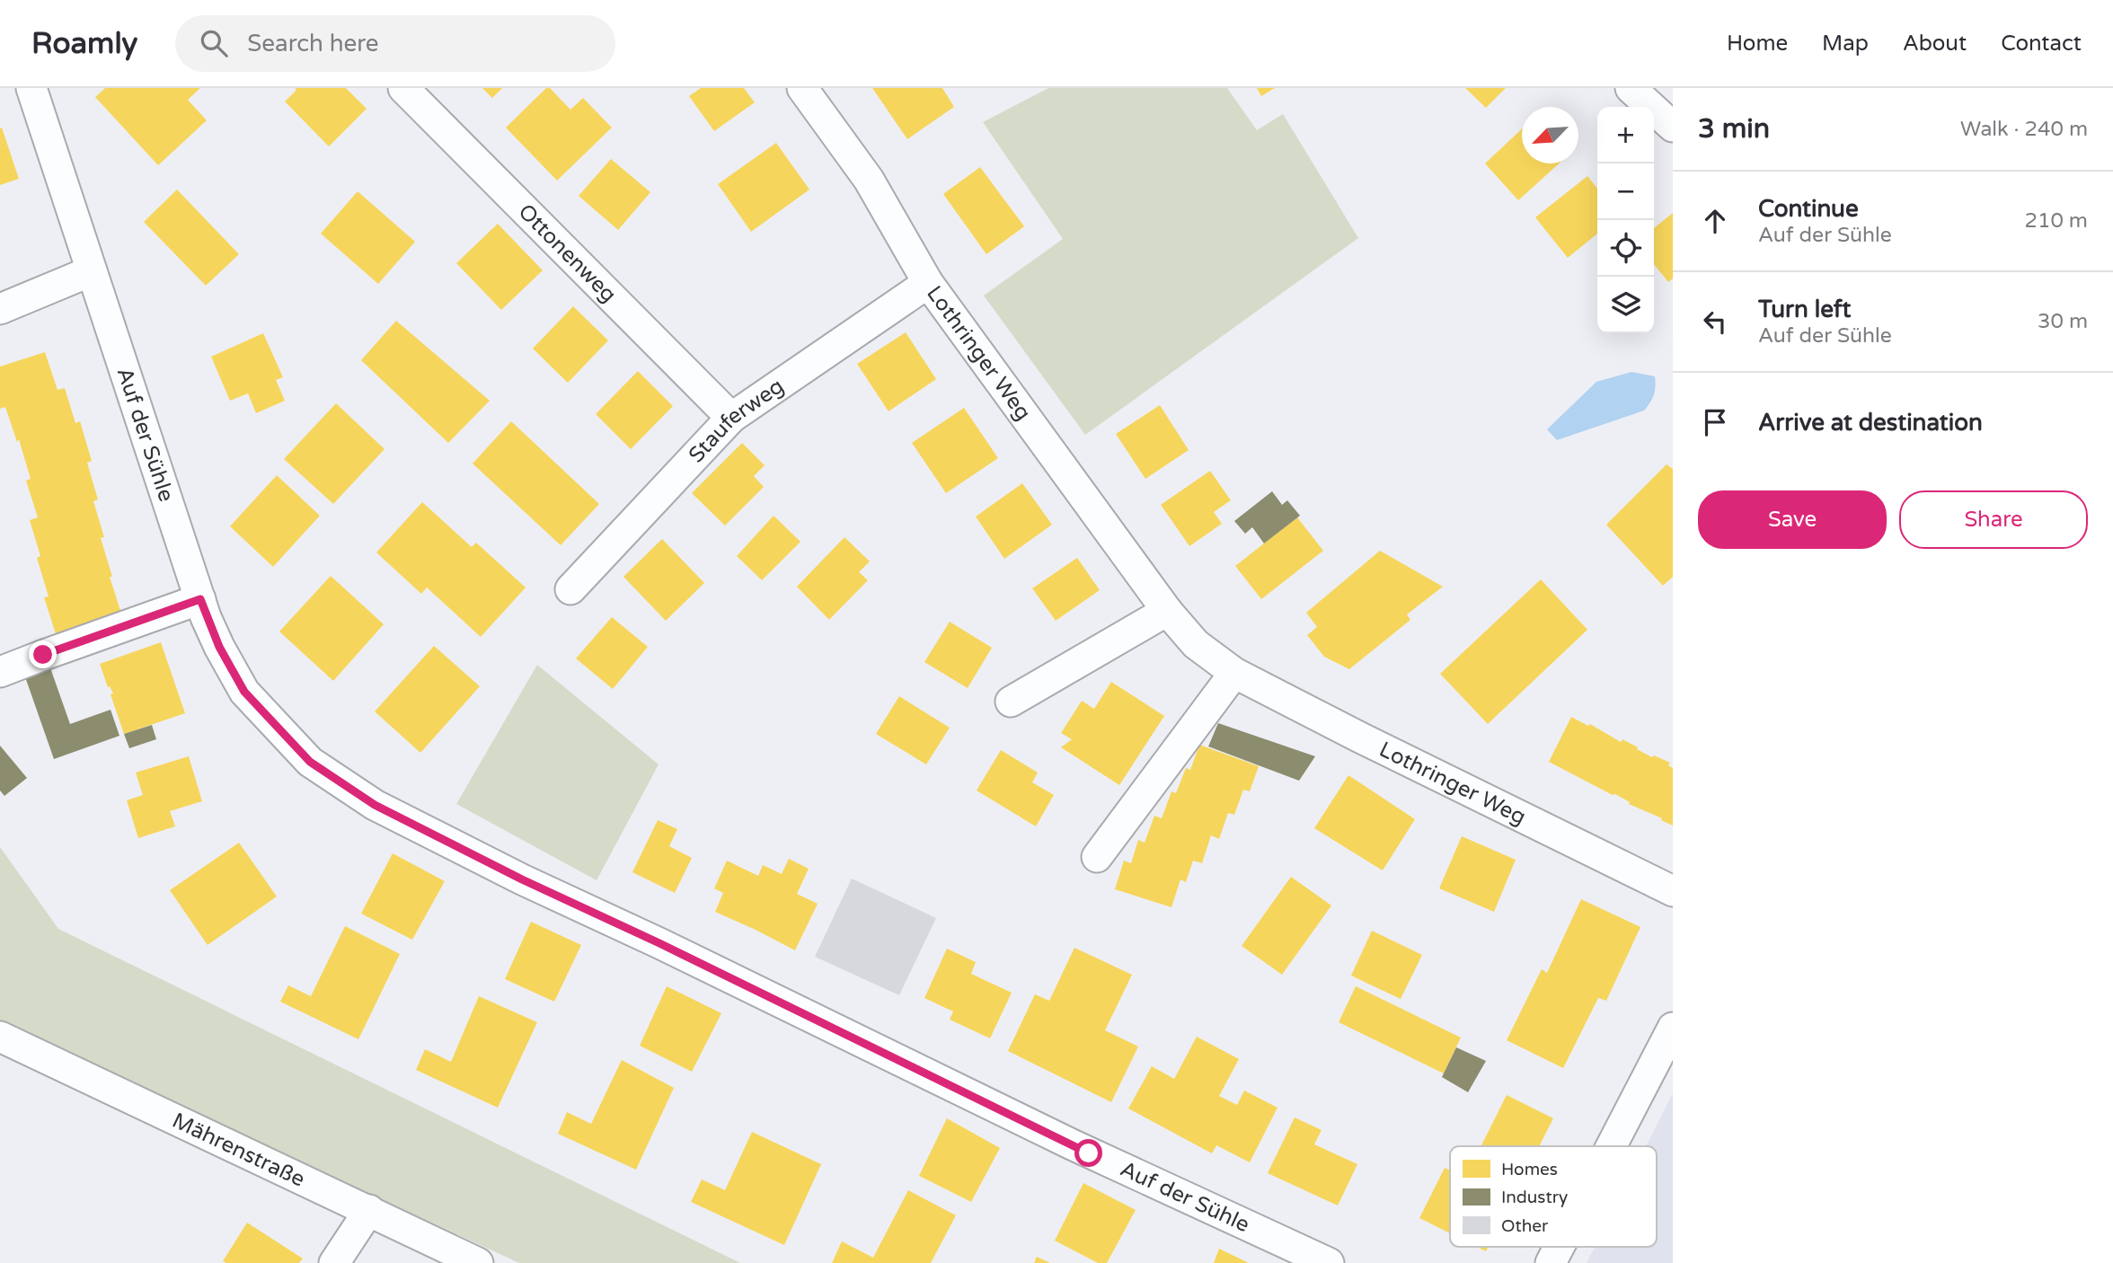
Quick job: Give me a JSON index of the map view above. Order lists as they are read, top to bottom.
{
  "streets": {
    "street": [
      "Ottonenweg",
      "Lothringer Weg",
      "Stauferweg",
      "Auf der Sühle",
      "Mährenstraße"
    ]
  },
  "crossings": [
    ["Ottonenweg", "Stauferweg"],
    ["Lothringer Weg", "Stauferweg"]
  ],
  "legend": ["Homes", "Industry", "Other"],
  "north": "bottom left",
  "page": {
    "header": "Roamly",
    "search": "Search here",
    "nav": [
      "Home",
      "Map",
      "About",
      "Contact"
    ],
    "heading": ["3 min", "Walk · 240 m"],
    "map_buttons": ["+", "−"],
    "list": [
      ["Continue", "Auf der Sühle", "210 m"],
      ["Turn left", "Auf der Sühle", "30 m"],
      "Arrive at destination"
    ],
    "buttons": ["Save", "Share"]
  }
}
